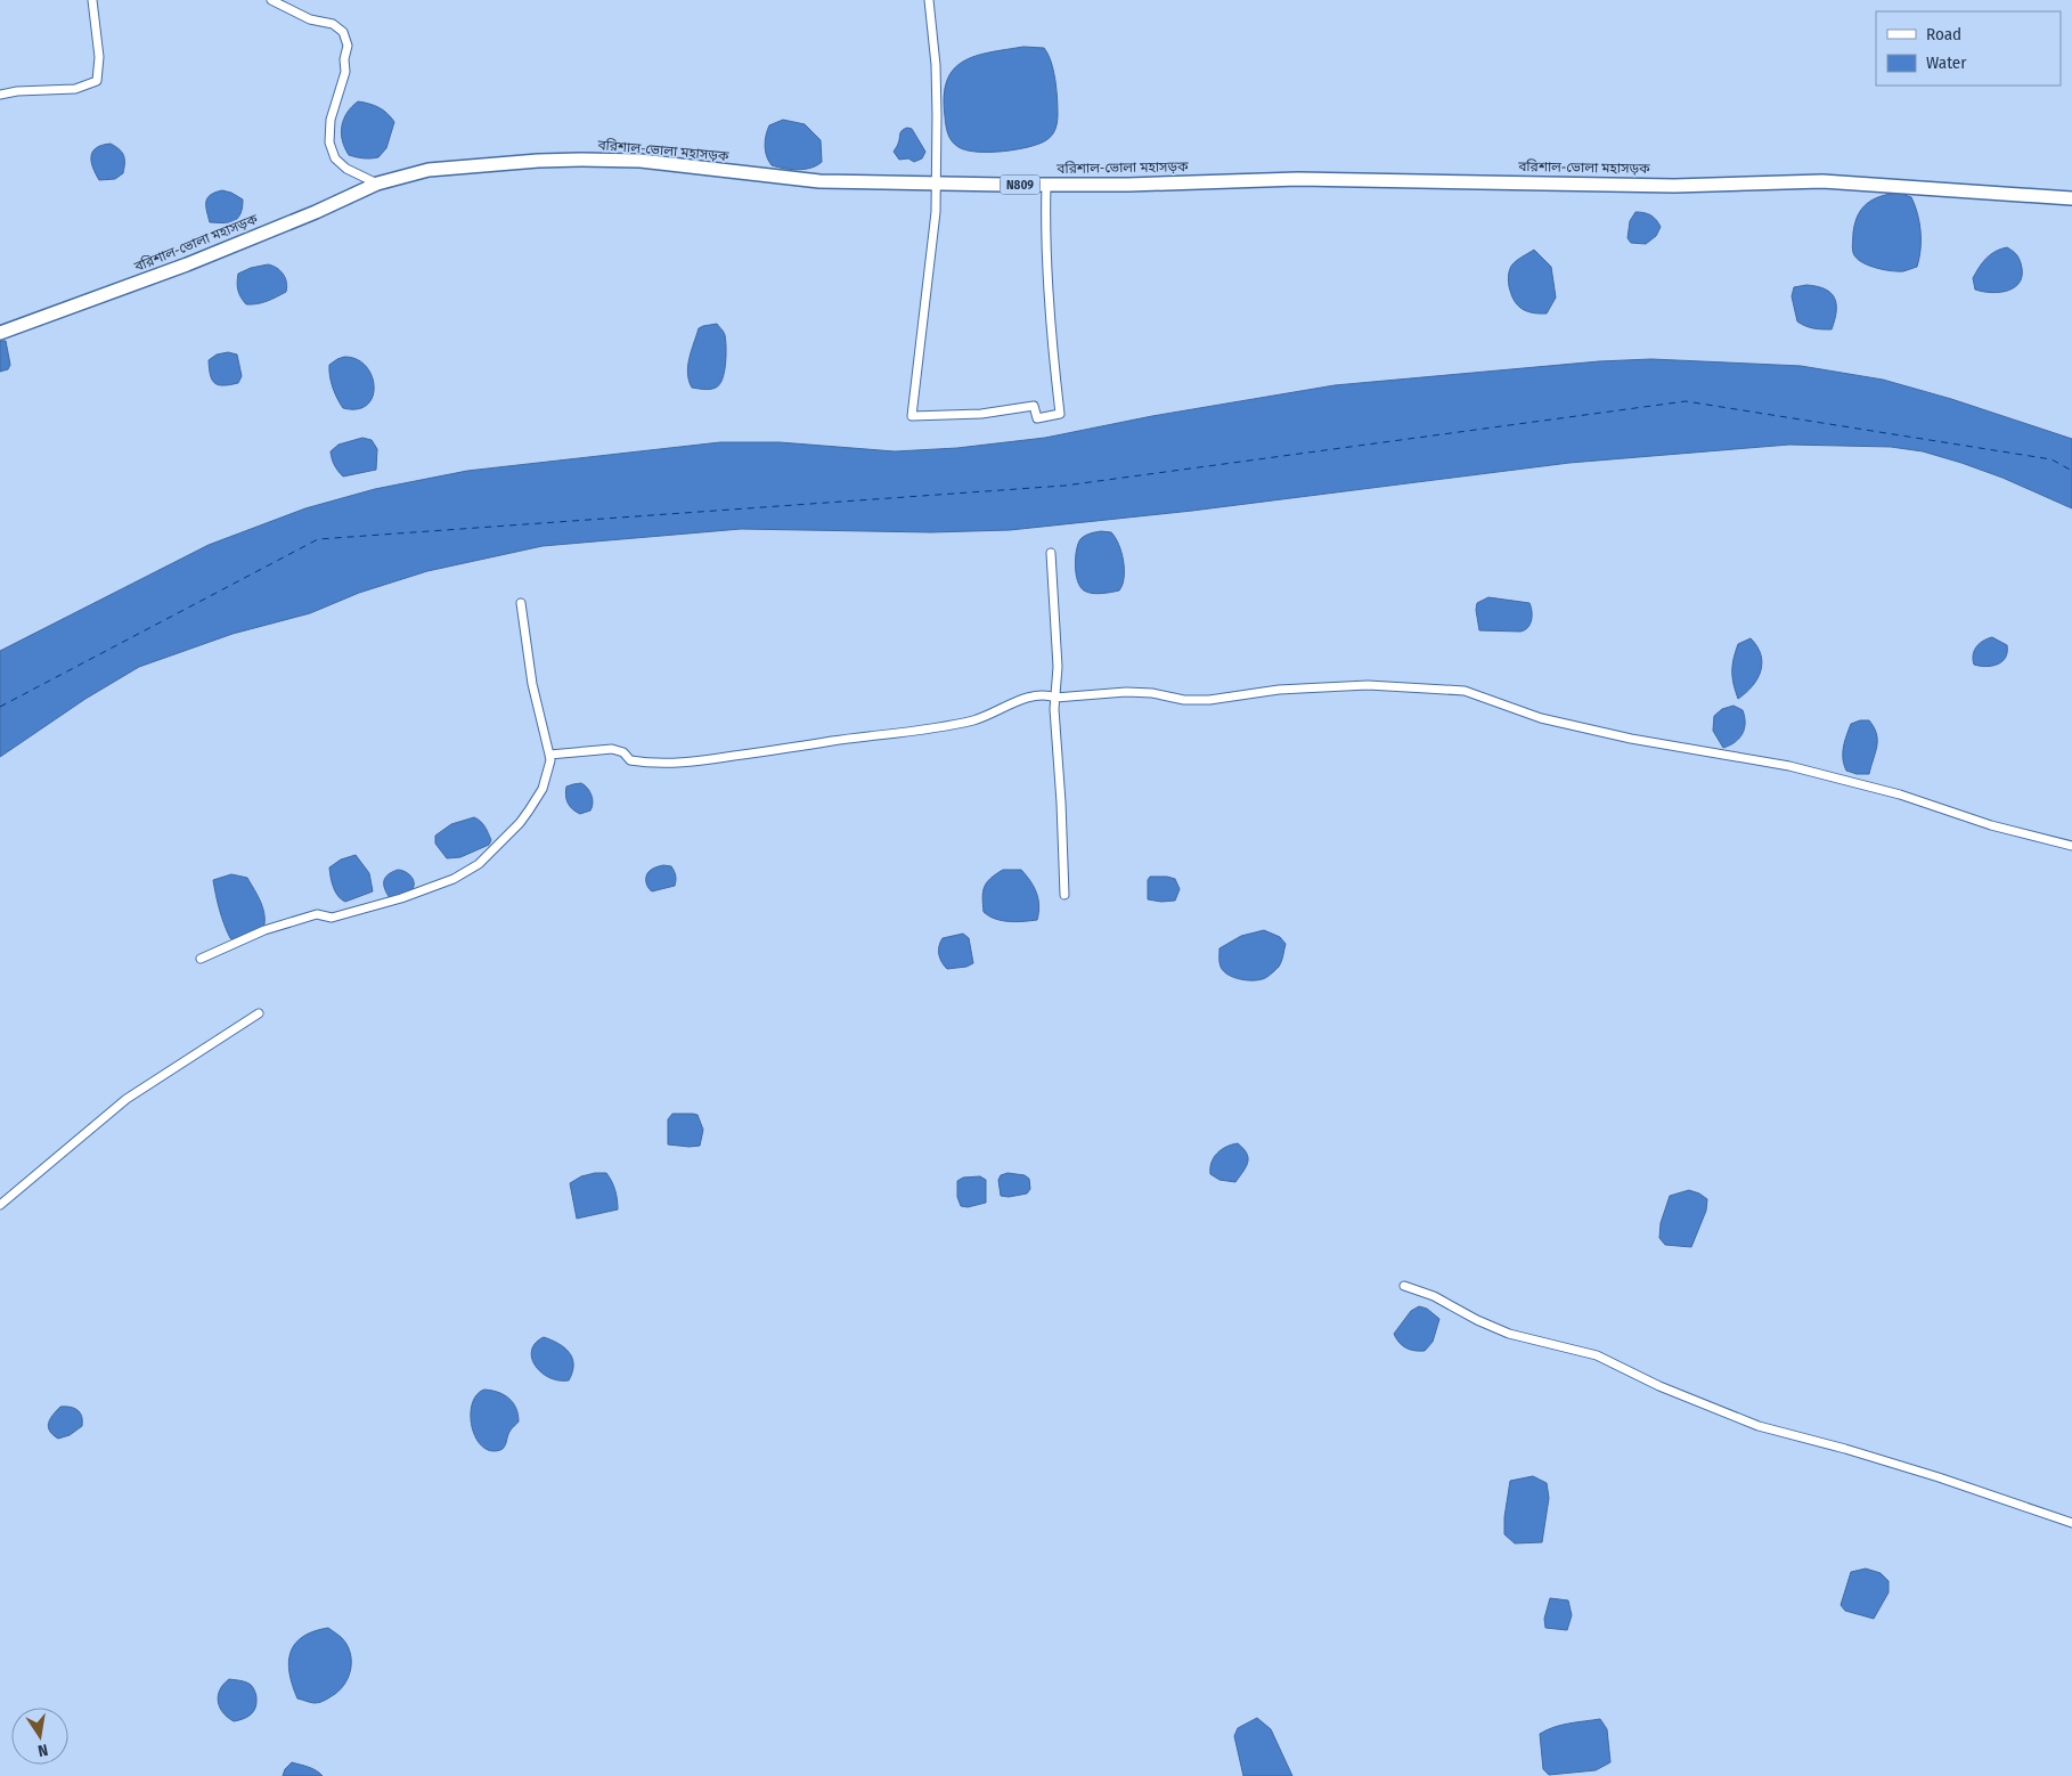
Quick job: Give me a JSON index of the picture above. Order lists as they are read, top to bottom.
{
  "streets": {
    "highway": ["বরিশাল-ভোলা মহাসড়ক", "N809"]
  },
  "legend": ["Road", "Water"],
  "north": "bottom"
}
